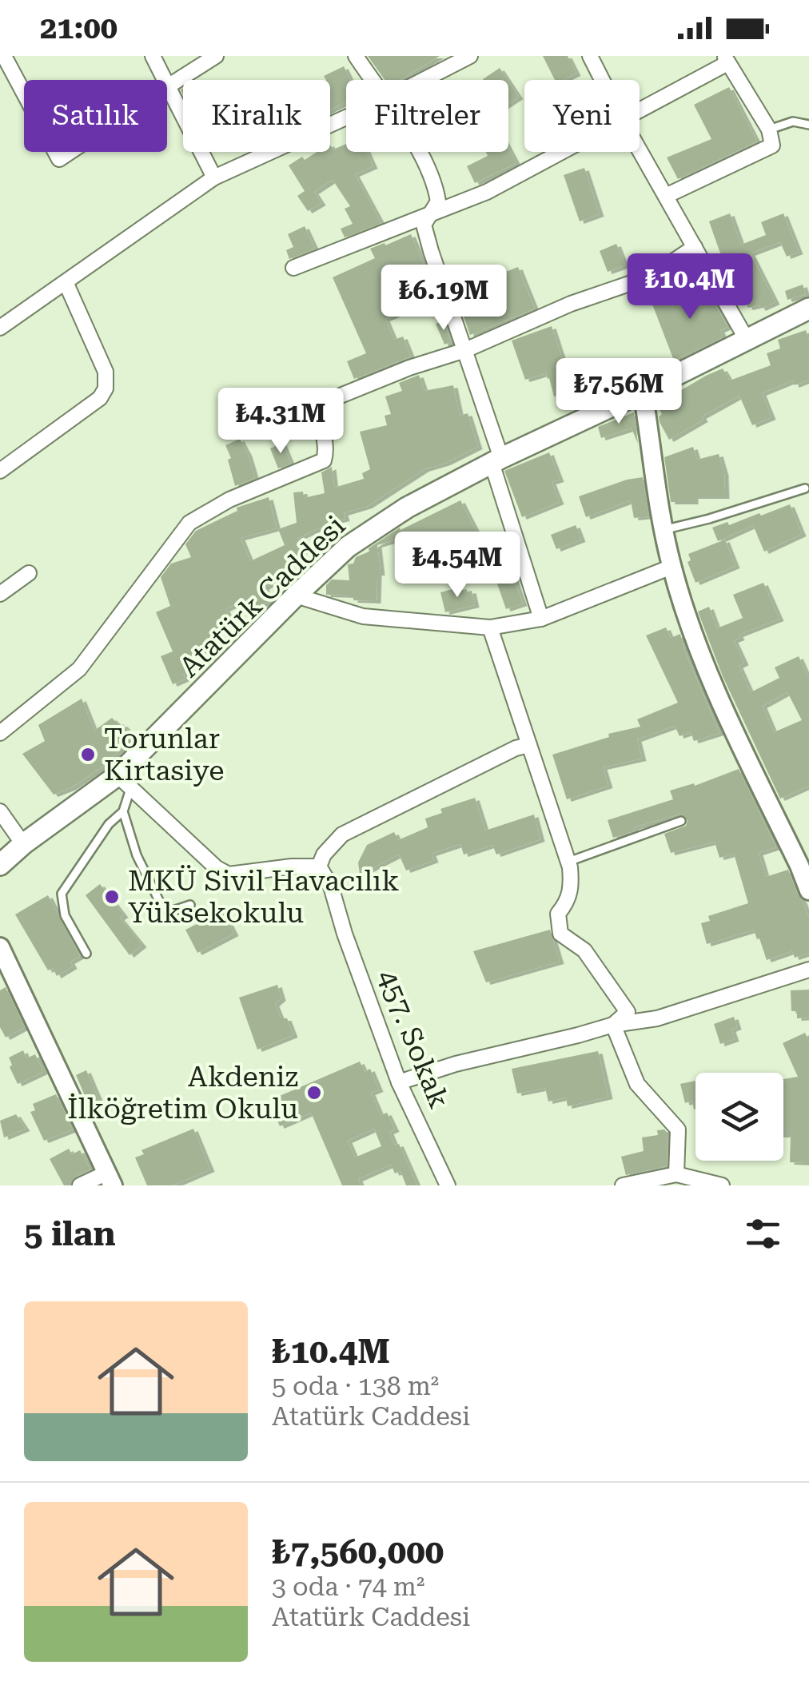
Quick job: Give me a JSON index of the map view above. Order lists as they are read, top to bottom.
{
  "streets": {
    "main road": ["Atatürk Caddesi"],
    "street": ["457. Sokak"]
  },
  "places": ["Torunlar Kirtasiye", "MKÜ Sivil Havacılık Yüksekokulu", "Akdeniz İlköğretim Okulu"],
  "page": {
    "status": "21:00",
    "chip": [
      "Satılık",
      "Kiralık",
      "Filtreler",
      "Yeni"
    ],
    "price": [
      "₺10.4M",
      "₺6.19M",
      "₺7.56M",
      "₺4.31M",
      "₺4.54M"
    ],
    "heading": "5 ilan",
    "list": [
      {
        "name": "₺10.4M",
        "note": "5 oda · 138 m² · Atatürk Caddesi"
      },
      {
        "name": "₺7,560,000",
        "note": "3 oda · 74 m² · Atatürk Caddesi"
      }
    ]
  }
}
